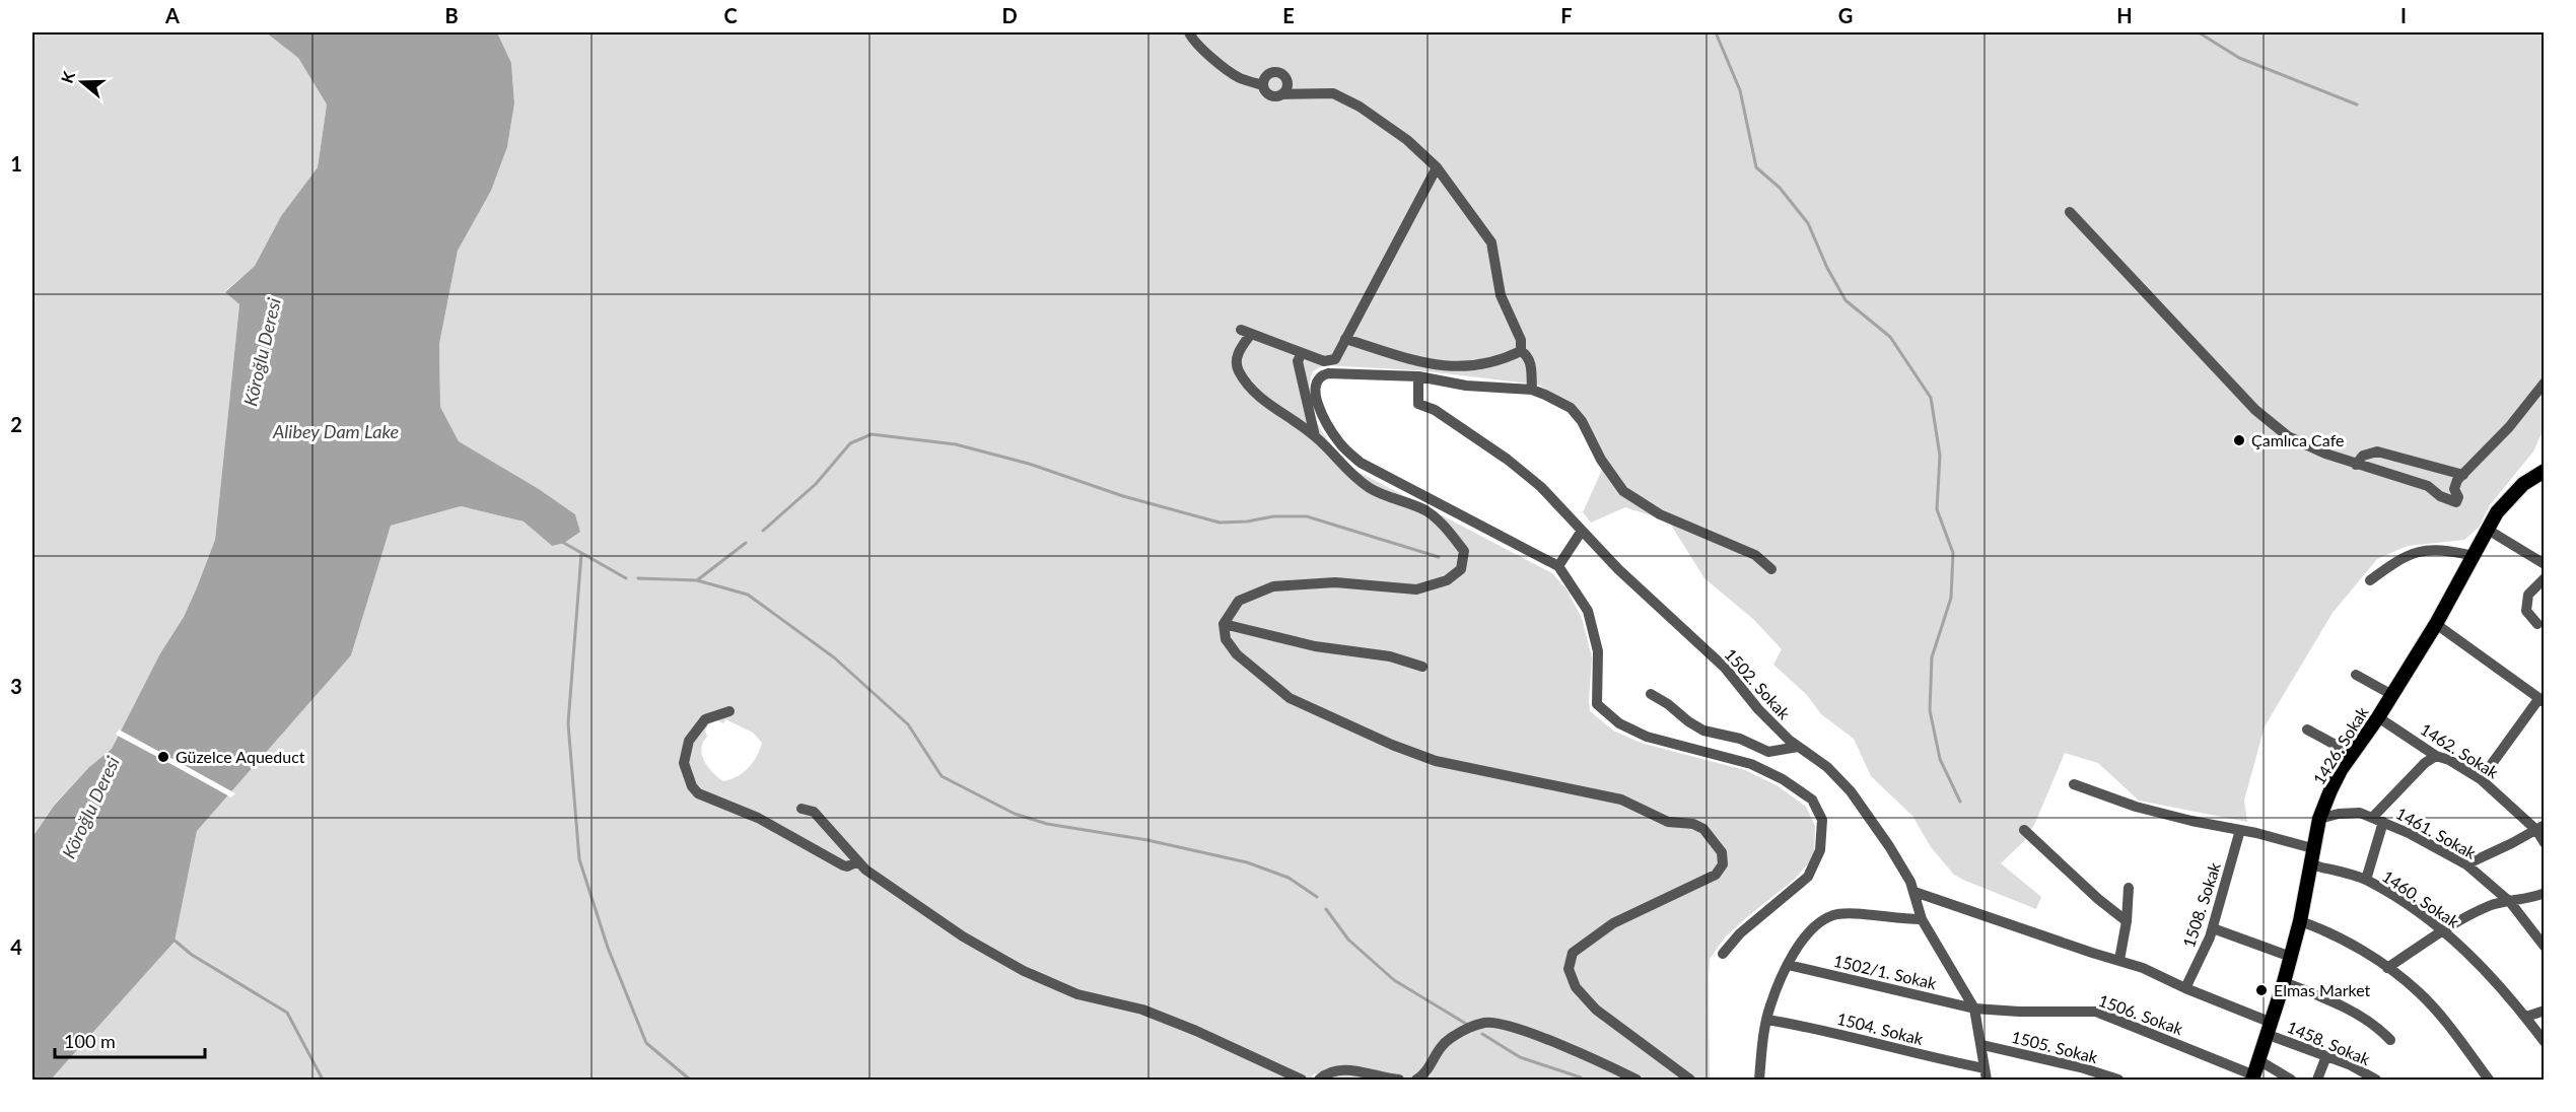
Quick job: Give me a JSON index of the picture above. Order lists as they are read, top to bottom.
{
  "streets": {
    "main road": ["1426. Sokak"],
    "street": [
      "1502. Sokak",
      "1462. Sokak",
      "1461. Sokak",
      "1460. Sokak",
      "1508. Sokak",
      "1502/1. Sokak",
      "1506. Sokak",
      "1504. Sokak",
      "1458. Sokak",
      "1505. Sokak"
    ]
  },
  "crossings": [
    ["1502. Sokak", "1502/1. Sokak"],
    ["1502. Sokak", "1506. Sokak"],
    ["1502. Sokak", "1504. Sokak"],
    ["1502. Sokak", "1458. Sokak"],
    ["1502. Sokak", "1505. Sokak"],
    ["1426. Sokak", "1462. Sokak"],
    ["1426. Sokak", "1461. Sokak"],
    ["1426. Sokak", "1460. Sokak"],
    ["1426. Sokak", "1506. Sokak"],
    ["1426. Sokak", "1458. Sokak"],
    ["1508. Sokak", "1458. Sokak"],
    ["1502/1. Sokak", "1506. Sokak"]
  ],
  "water": ["Köroğlu Deresi", "Alibey Dam Lake"],
  "places": ["Çamlıca Cafe", "Güzelce Aqueduct", "Elmas Market"],
  "scale_bar": "100 m",
  "north": "left",
  "grid": {
    "columns": [
      "A",
      "B",
      "C",
      "D",
      "E",
      "F",
      "G",
      "H",
      "I"
    ],
    "rows": [
      "1",
      "2",
      "3",
      "4"
    ]
  }
}
